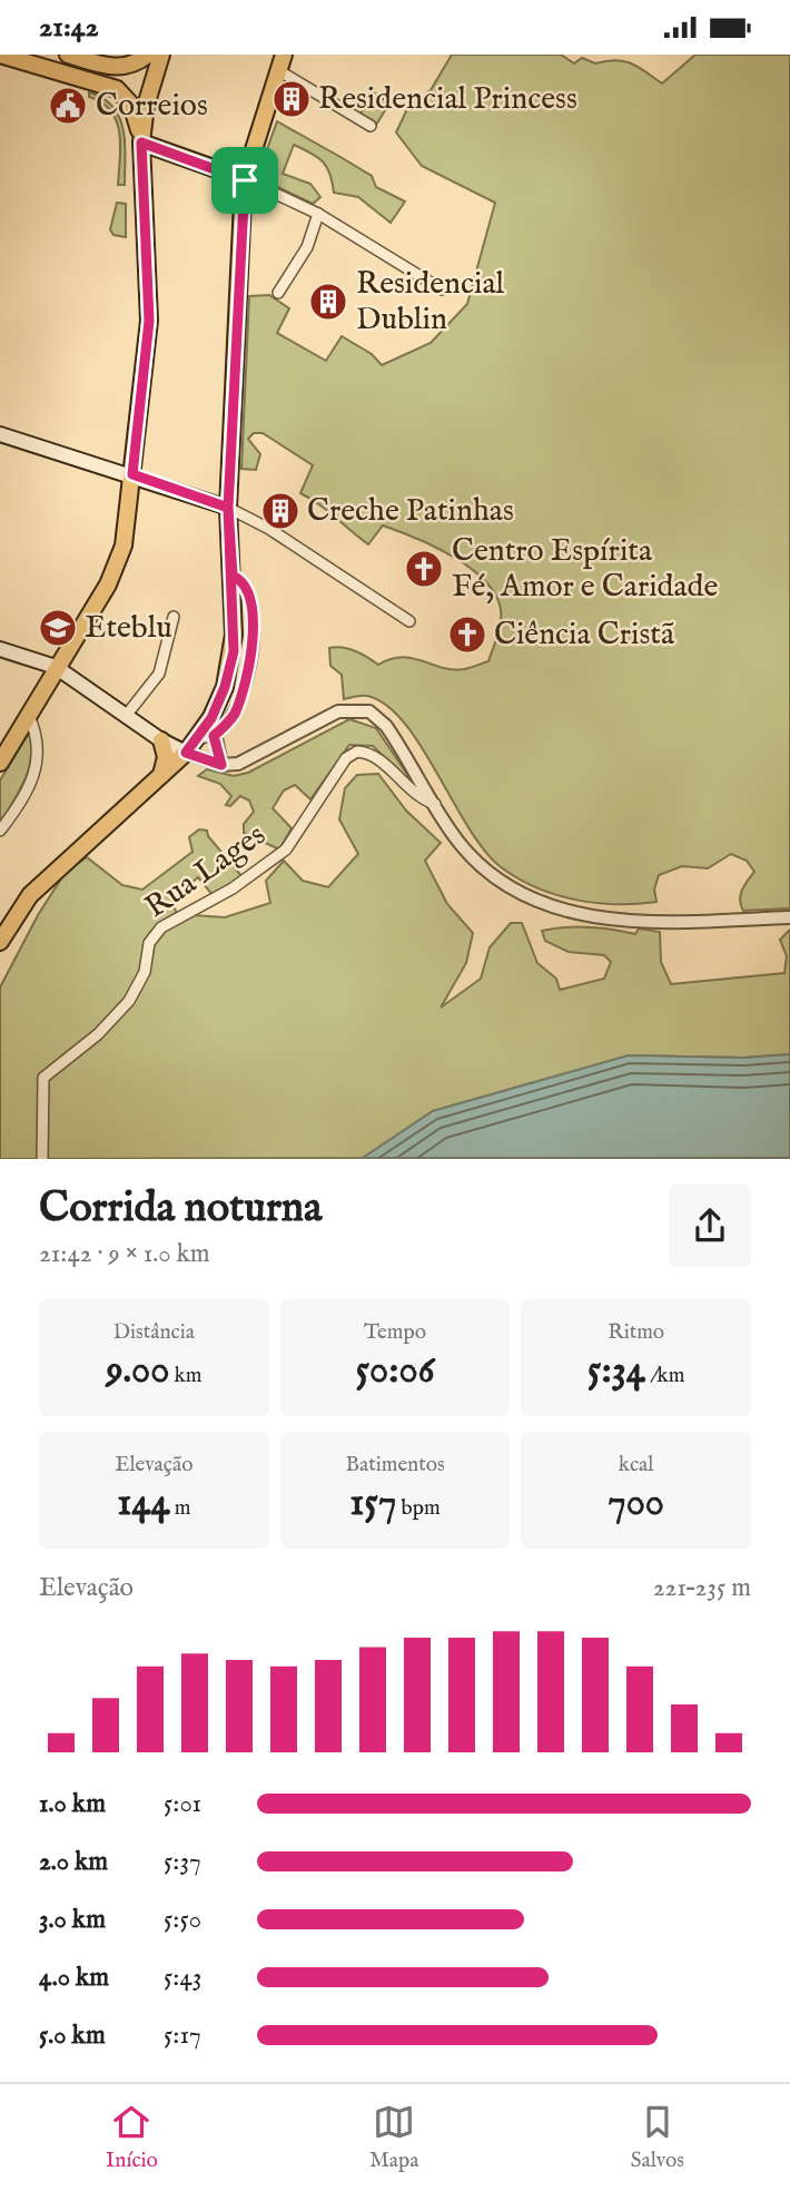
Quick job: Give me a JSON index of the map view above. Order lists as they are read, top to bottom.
{
  "streets": {
    "street": ["Rua Lages"]
  },
  "places": {
    "building": ["Residencial Princess", "Residencial Dublin", "Creche Patinhas"],
    "public building": ["Correios"],
    "church": ["Centro Espírita Fé, Amor e Caridade", "Ciência Cristã"],
    "school or university": ["Eteblu"]
  },
  "page": {
    "status": "21:42",
    "heading": ["Corrida noturna", "21:42 · 9 × 1.0 km"],
    "stats": [
      ["Distância", "9.00 km"],
      ["Tempo", "50:06"],
      ["Ritmo", "5:34 /km"],
      ["Elevação", "144 m"],
      ["Batimentos", "157 bpm"],
      ["kcal", "700"]
    ],
    "chart": ["Elevação", "221–235 m"],
    "list": [
      {
        "name": "1.0 km",
        "note": "5:01"
      },
      {
        "name": "2.0 km",
        "note": "5:37"
      },
      {
        "name": "3.0 km",
        "note": "5:50"
      },
      {
        "name": "4.0 km",
        "note": "5:43"
      },
      {
        "name": "5.0 km",
        "note": "5:17"
      }
    ],
    "tabs": ["Início", "Mapa", "Salvos"]
  }
}
